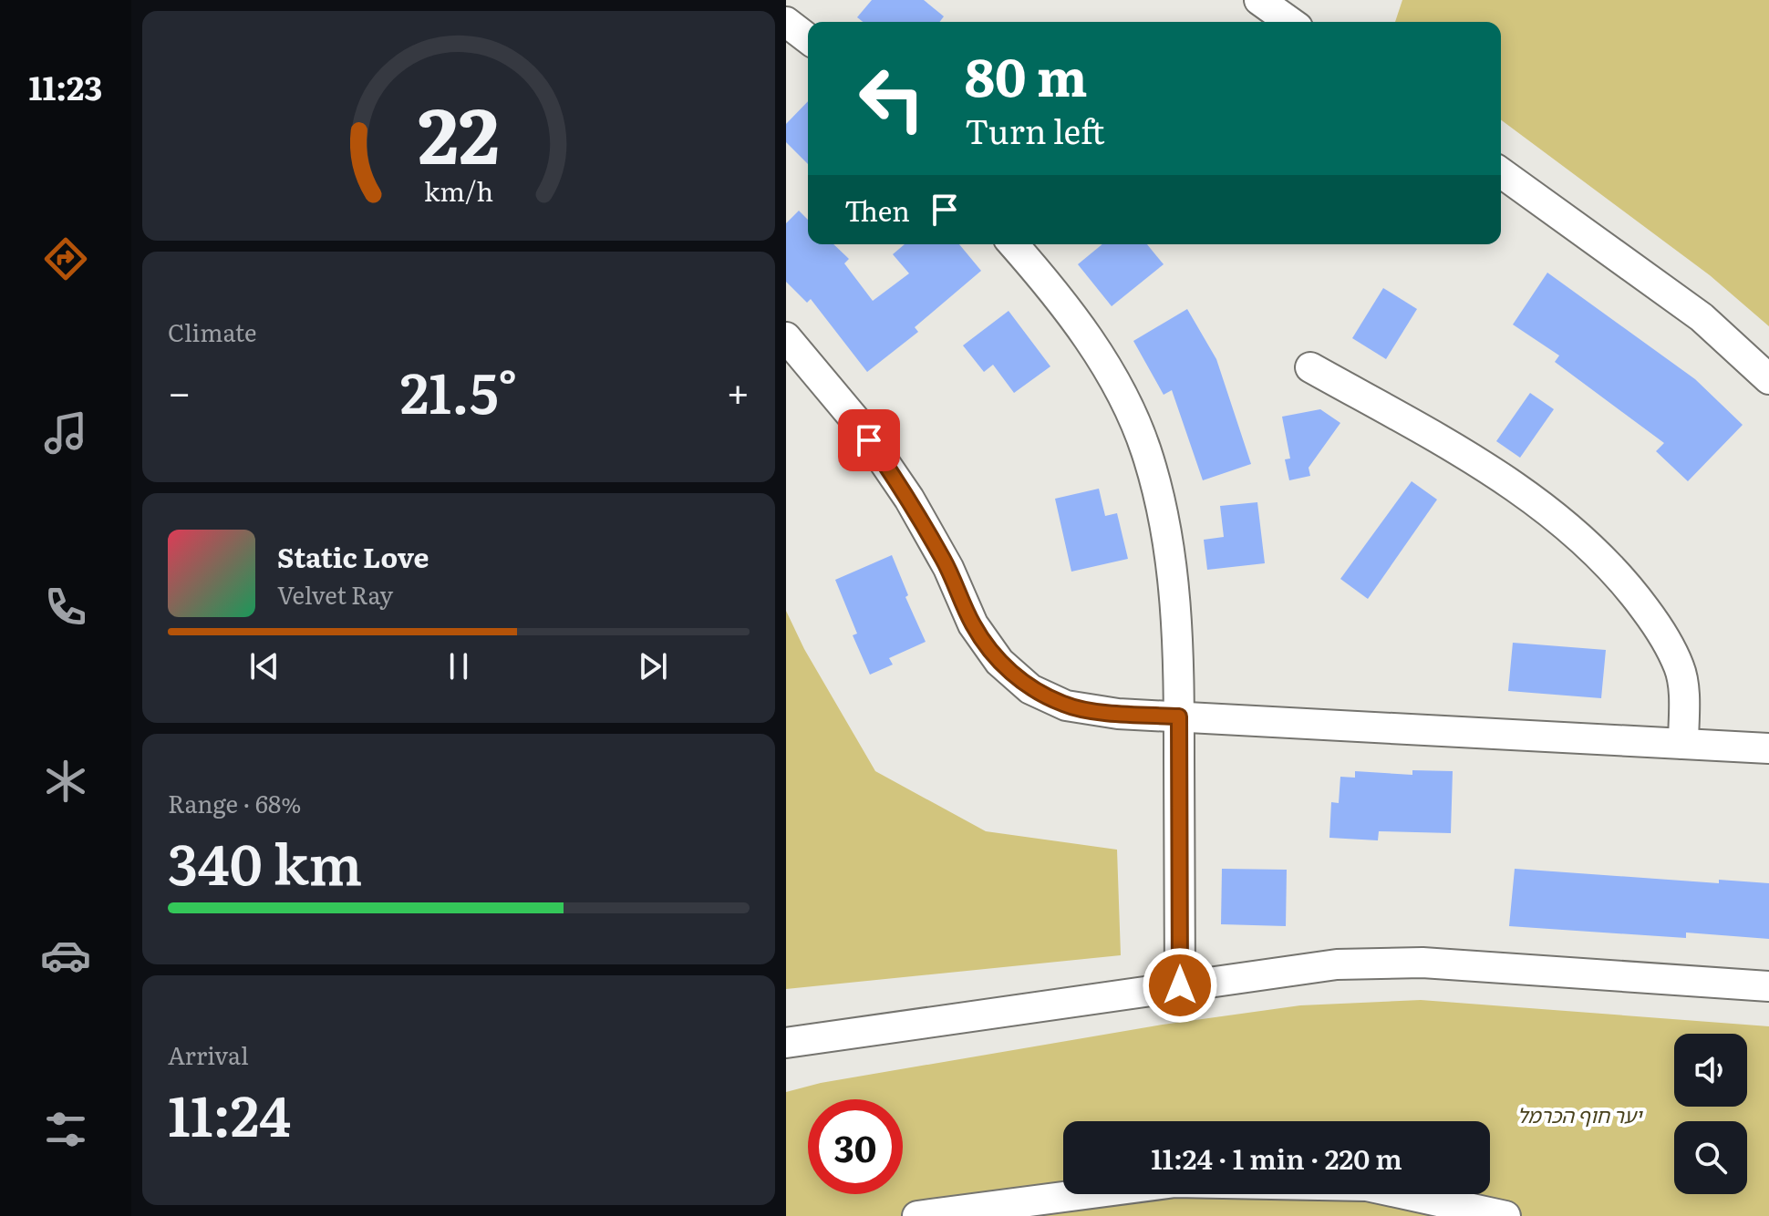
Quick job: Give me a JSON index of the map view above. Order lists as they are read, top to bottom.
{
  "parks": ["יער חוף הכרמל"],
  "page": {
    "tabs": "11:23",
    "turn": ["80 m", "Turn left"],
    "then": "Then",
    "tile": [
      "Climate",
      ["Range · 68%", "340 km"],
      ["Arrival", "11:24"]
    ],
    "heat": ["−", "21.5°", "+"],
    "song": ["Static Love", "Velvet Ray"],
    "limit": "30",
    "trip": "11:24 · 1 min · 220 m",
    "gauge": ["22", "km/h"]
  }
}
